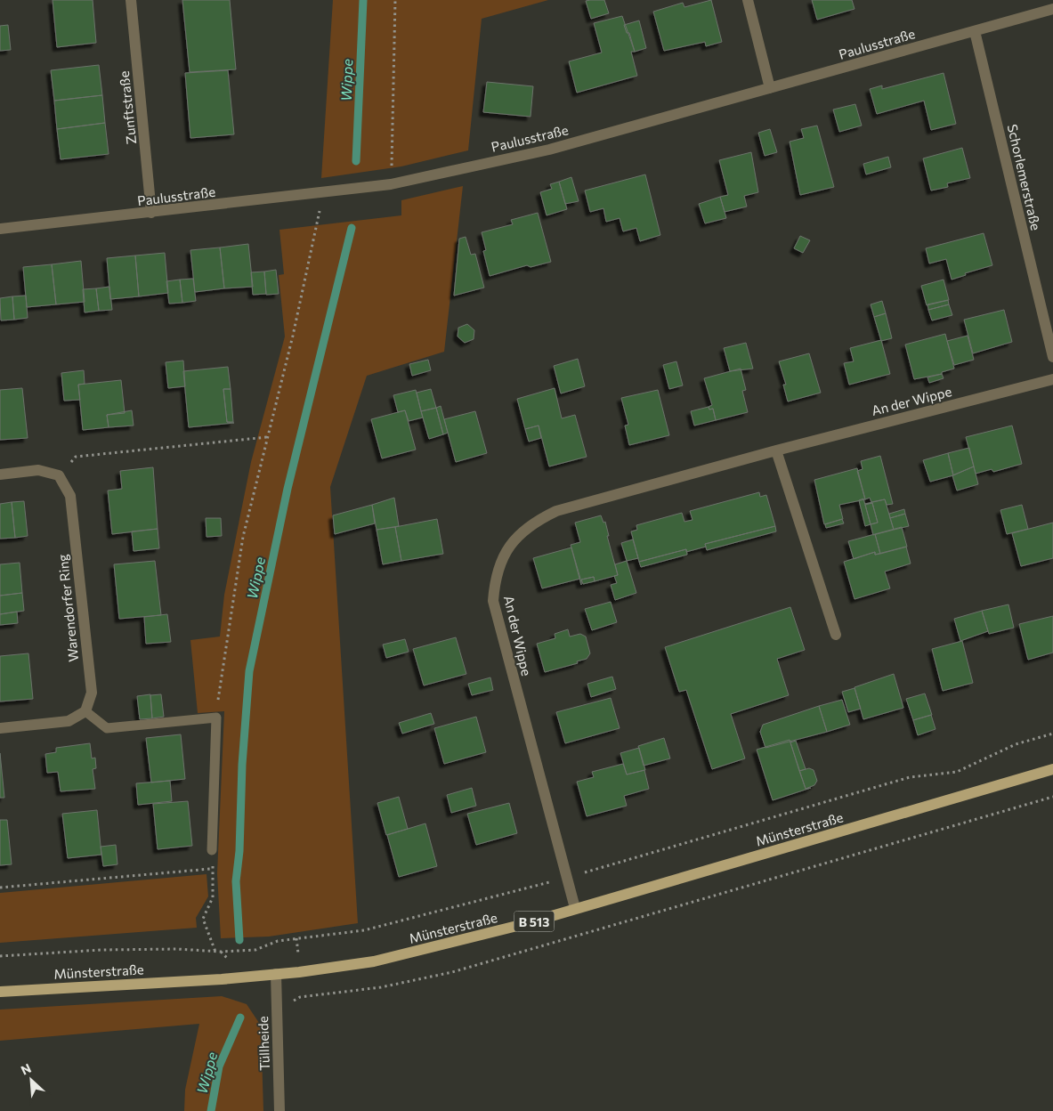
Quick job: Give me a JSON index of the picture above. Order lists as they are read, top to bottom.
{
  "streets": {
    "main road": ["Münsterstraße", "B 513"],
    "street": [
      "Paulusstraße",
      "Zunftstraße",
      "Schorlemerstraße",
      "An der Wippe",
      "Warendorfer Ring",
      "Tüllheide"
    ]
  },
  "crossings": [
    ["Paulusstraße", "Zunftstraße"],
    ["Paulusstraße", "Schorlemerstraße"],
    ["An der Wippe", "Münsterstraße"],
    ["Münsterstraße", "Tüllheide"]
  ],
  "water": ["Wippe"],
  "north": "top left"
}
